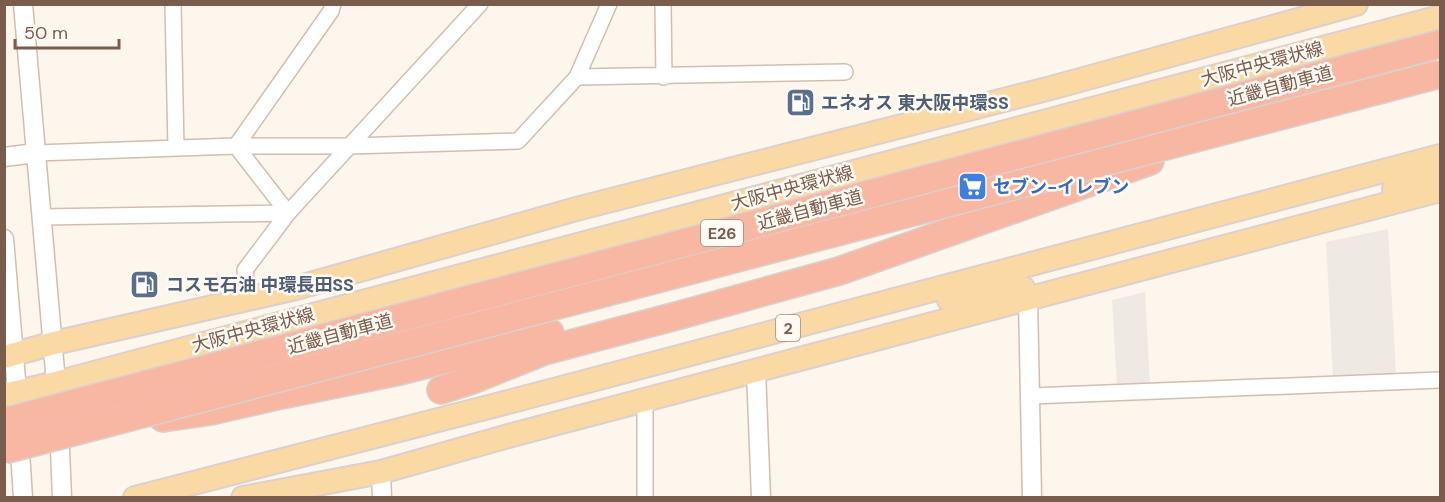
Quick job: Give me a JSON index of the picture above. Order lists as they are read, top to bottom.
{
  "streets": {
    "highway": ["近畿自動車道", "E26"],
    "main road": ["大阪中央環状線", "2"]
  },
  "places": {
    "fuel station": ["エネオス 東大阪中環SS", "コスモ石油 中環長田SS"],
    "supermarket": ["セブン-イレブン"]
  },
  "scale_bar": "50 m"
}
